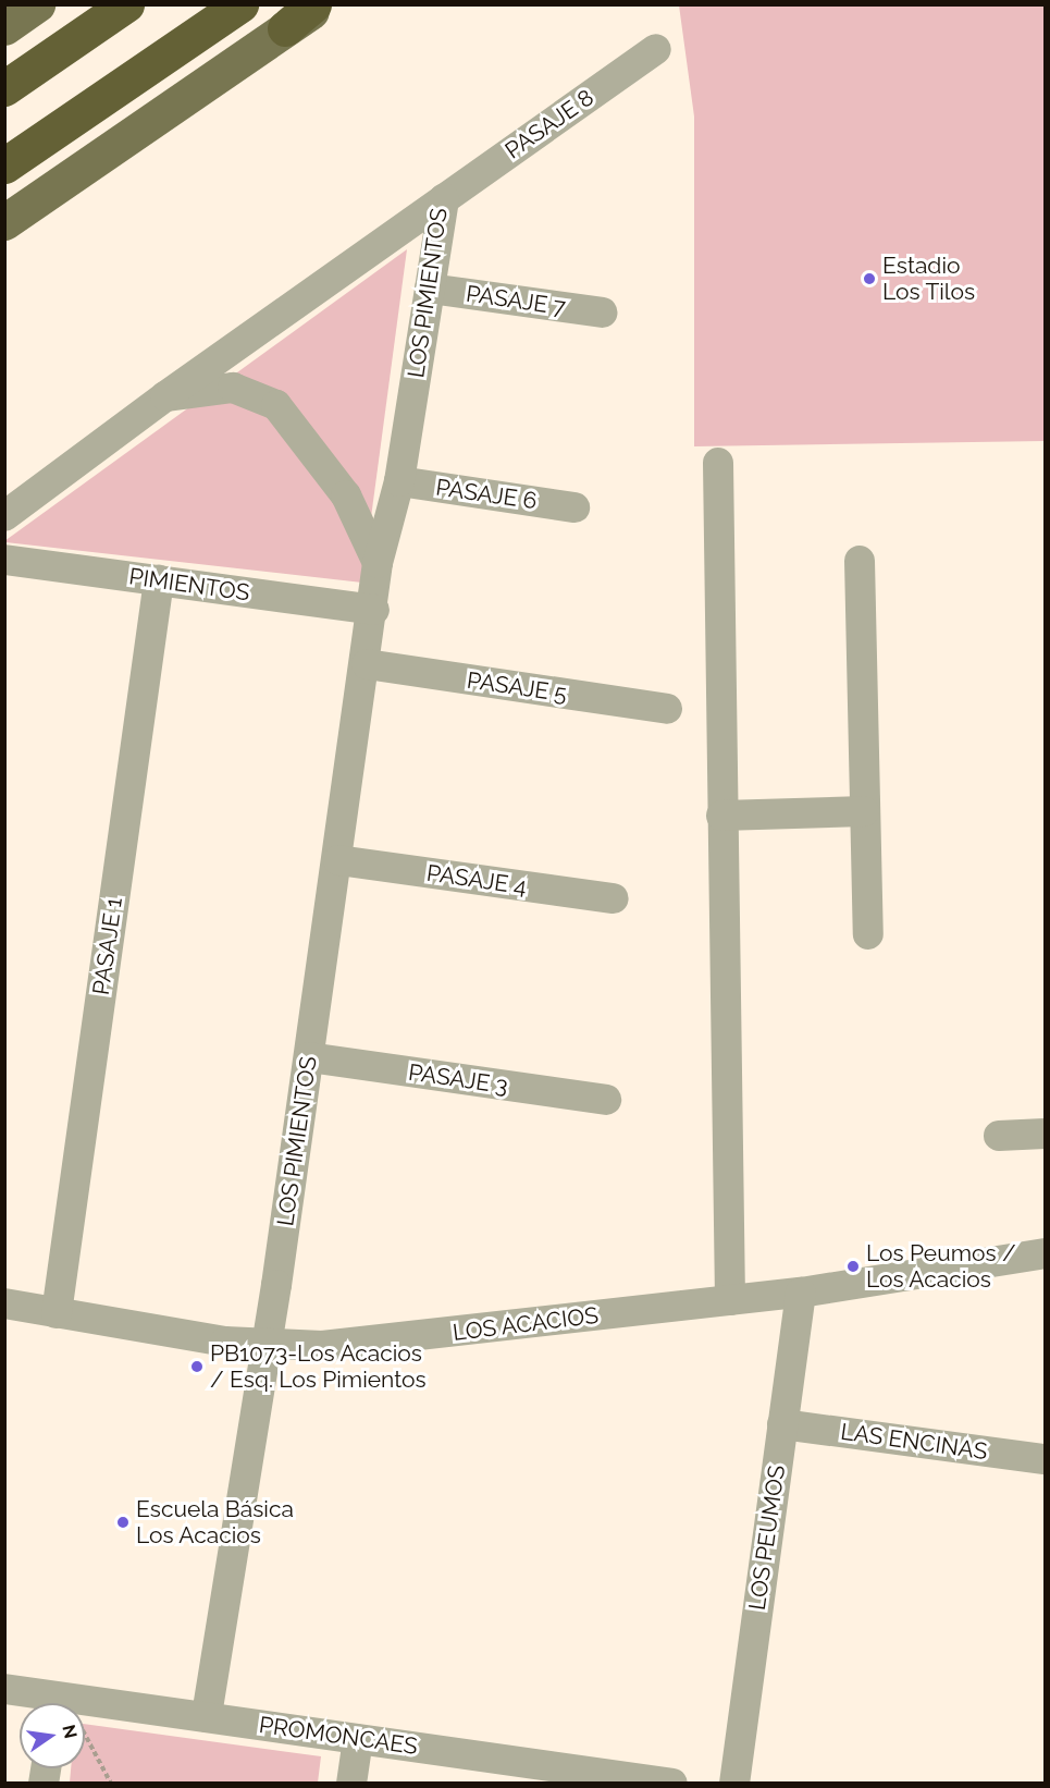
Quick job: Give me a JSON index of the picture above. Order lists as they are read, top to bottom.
{
  "streets": {
    "street": [
      "PASAJE 8",
      "LOS PIMIENTOS",
      "PASAJE 7",
      "PASAJE 6",
      "PIMIENTOS",
      "PASAJE 5",
      "PASAJE 4",
      "PASAJE 1",
      "PASAJE 3",
      "LOS ACACIOS",
      "LAS ENCINAS",
      "LOS PEUMOS",
      "PROMONCAES"
    ]
  },
  "crossings": [
    ["PASAJE 8", "LOS PIMIENTOS"],
    ["LOS PIMIENTOS", "PASAJE 7"],
    ["LOS PIMIENTOS", "PASAJE 6"],
    ["LOS PIMIENTOS", "PIMIENTOS"],
    ["LOS PIMIENTOS", "PASAJE 5"],
    ["LOS PIMIENTOS", "PASAJE 4"],
    ["LOS PIMIENTOS", "PASAJE 3"],
    ["LOS PIMIENTOS", "LOS ACACIOS"],
    ["LOS PIMIENTOS", "PROMONCAES"],
    ["PIMIENTOS", "PASAJE 1"],
    ["PASAJE 1", "LOS ACACIOS"],
    ["LOS ACACIOS", "LOS PEUMOS"],
    ["LAS ENCINAS", "LOS PEUMOS"]
  ],
  "places": [
    "Estadio Los Tilos",
    "Los Peumos / Los Acacios",
    "PB1073-Los Acacios / Esq. Los Pimientos",
    "Escuela Básica Los Acacios"
  ],
  "north": "right"
}
